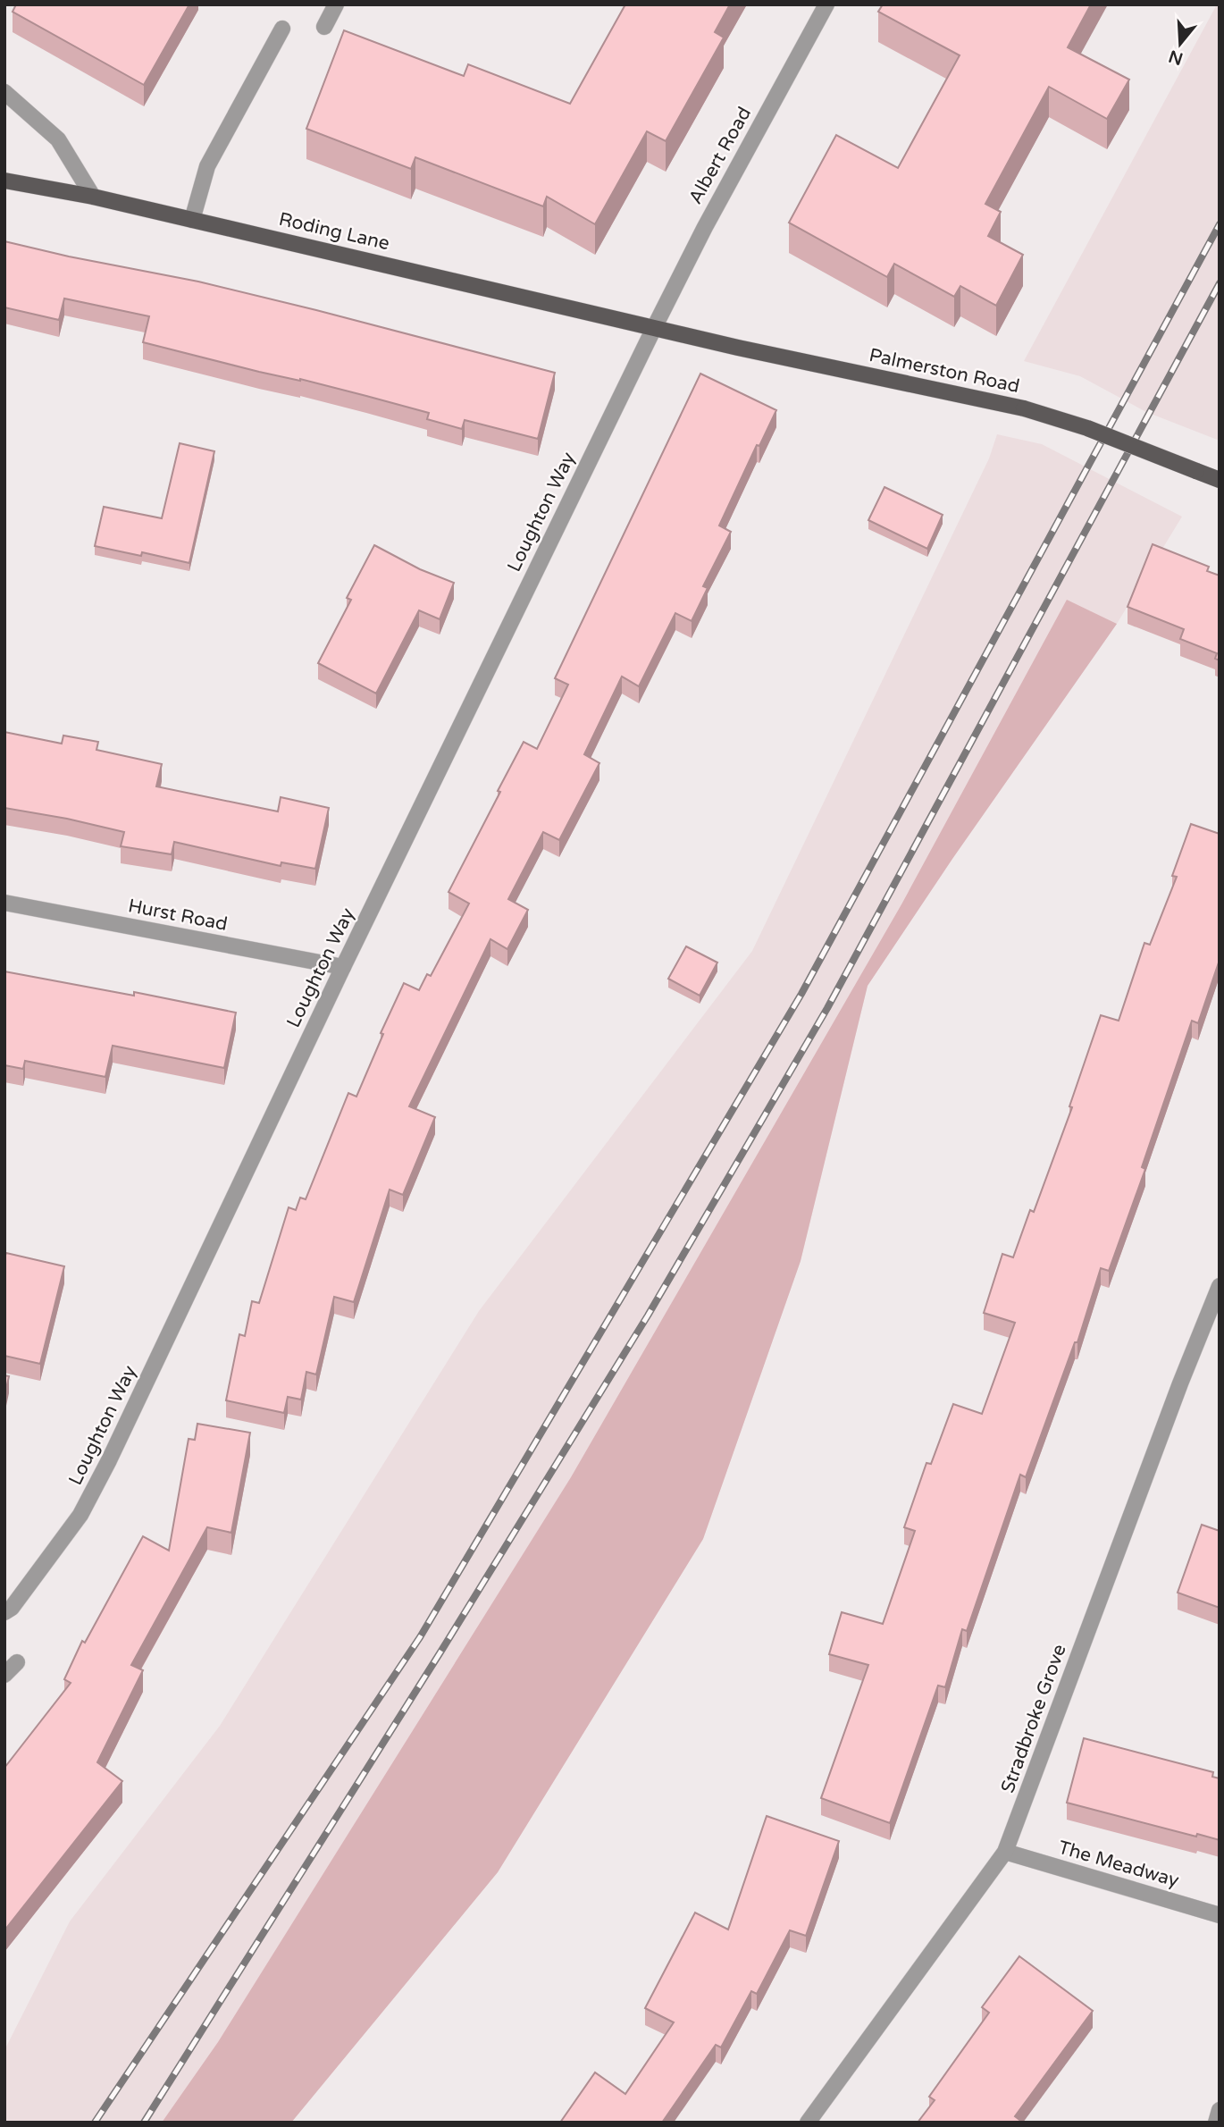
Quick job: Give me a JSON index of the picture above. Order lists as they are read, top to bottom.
{
  "streets": {
    "main road": ["Roding Lane", "Palmerston Road"],
    "street": [
      "Albert Road",
      "Loughton Way",
      "Hurst Road",
      "Stradbroke Grove",
      "The Meadway"
    ]
  },
  "crossings": [
    ["Albert Road", "Roding Lane"],
    ["Albert Road", "Palmerston Road"],
    ["Albert Road", "Loughton Way"],
    ["Roding Lane", "Palmerston Road"],
    ["Roding Lane", "Loughton Way"],
    ["Palmerston Road", "Loughton Way"],
    ["Loughton Way", "Hurst Road"],
    ["Stradbroke Grove", "The Meadway"]
  ],
  "north": "bottom"
}
